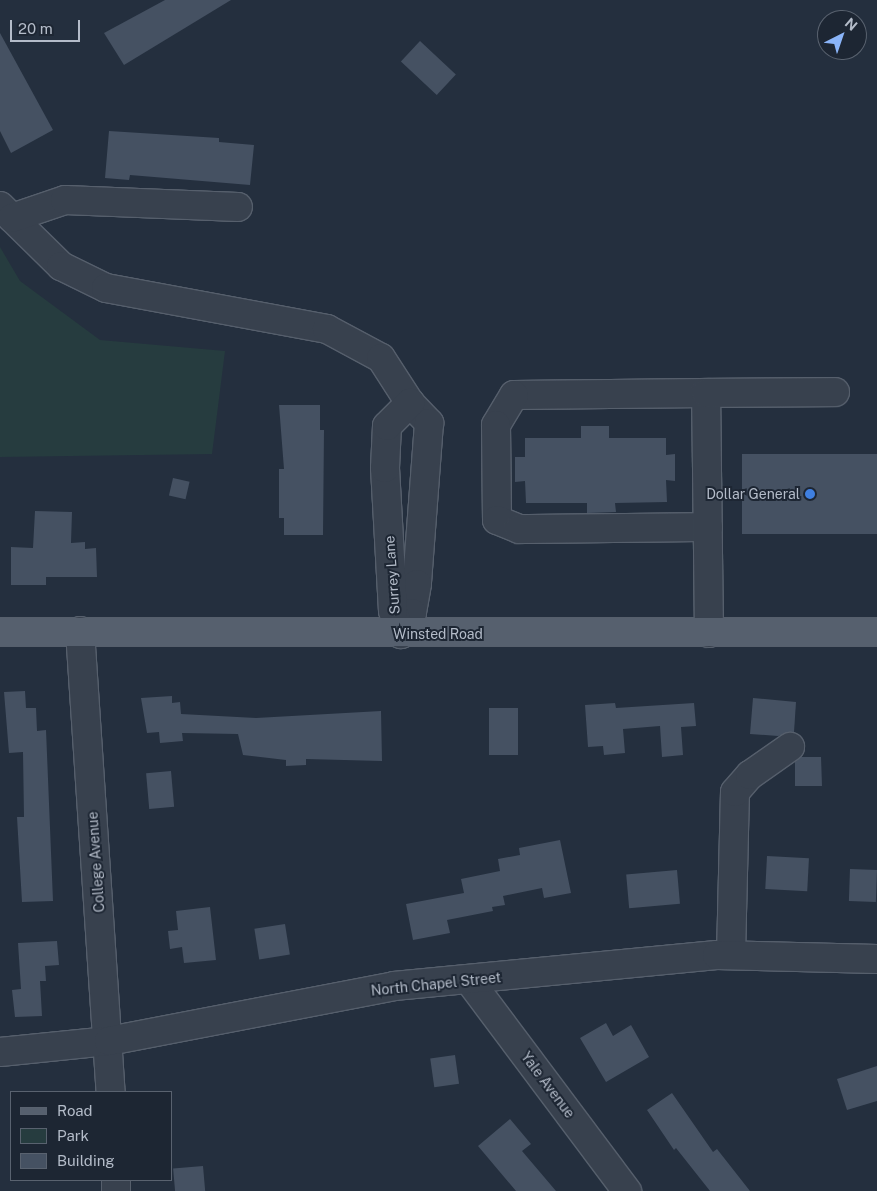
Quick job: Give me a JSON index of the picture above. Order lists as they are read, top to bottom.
{
  "streets": {
    "main road": ["Winsted Road"],
    "street": [
      "Surrey Lane",
      "College Avenue",
      "North Chapel Street",
      "Yale Avenue"
    ]
  },
  "crossings": [
    ["Surrey Lane", "Winsted Road"],
    ["Winsted Road", "College Avenue"],
    ["College Avenue", "North Chapel Street"],
    ["North Chapel Street", "Yale Avenue"]
  ],
  "places": ["Dollar General"],
  "legend": ["Road", "Park", "Building"],
  "scale_bar": "20 m",
  "north": "top right"
}
